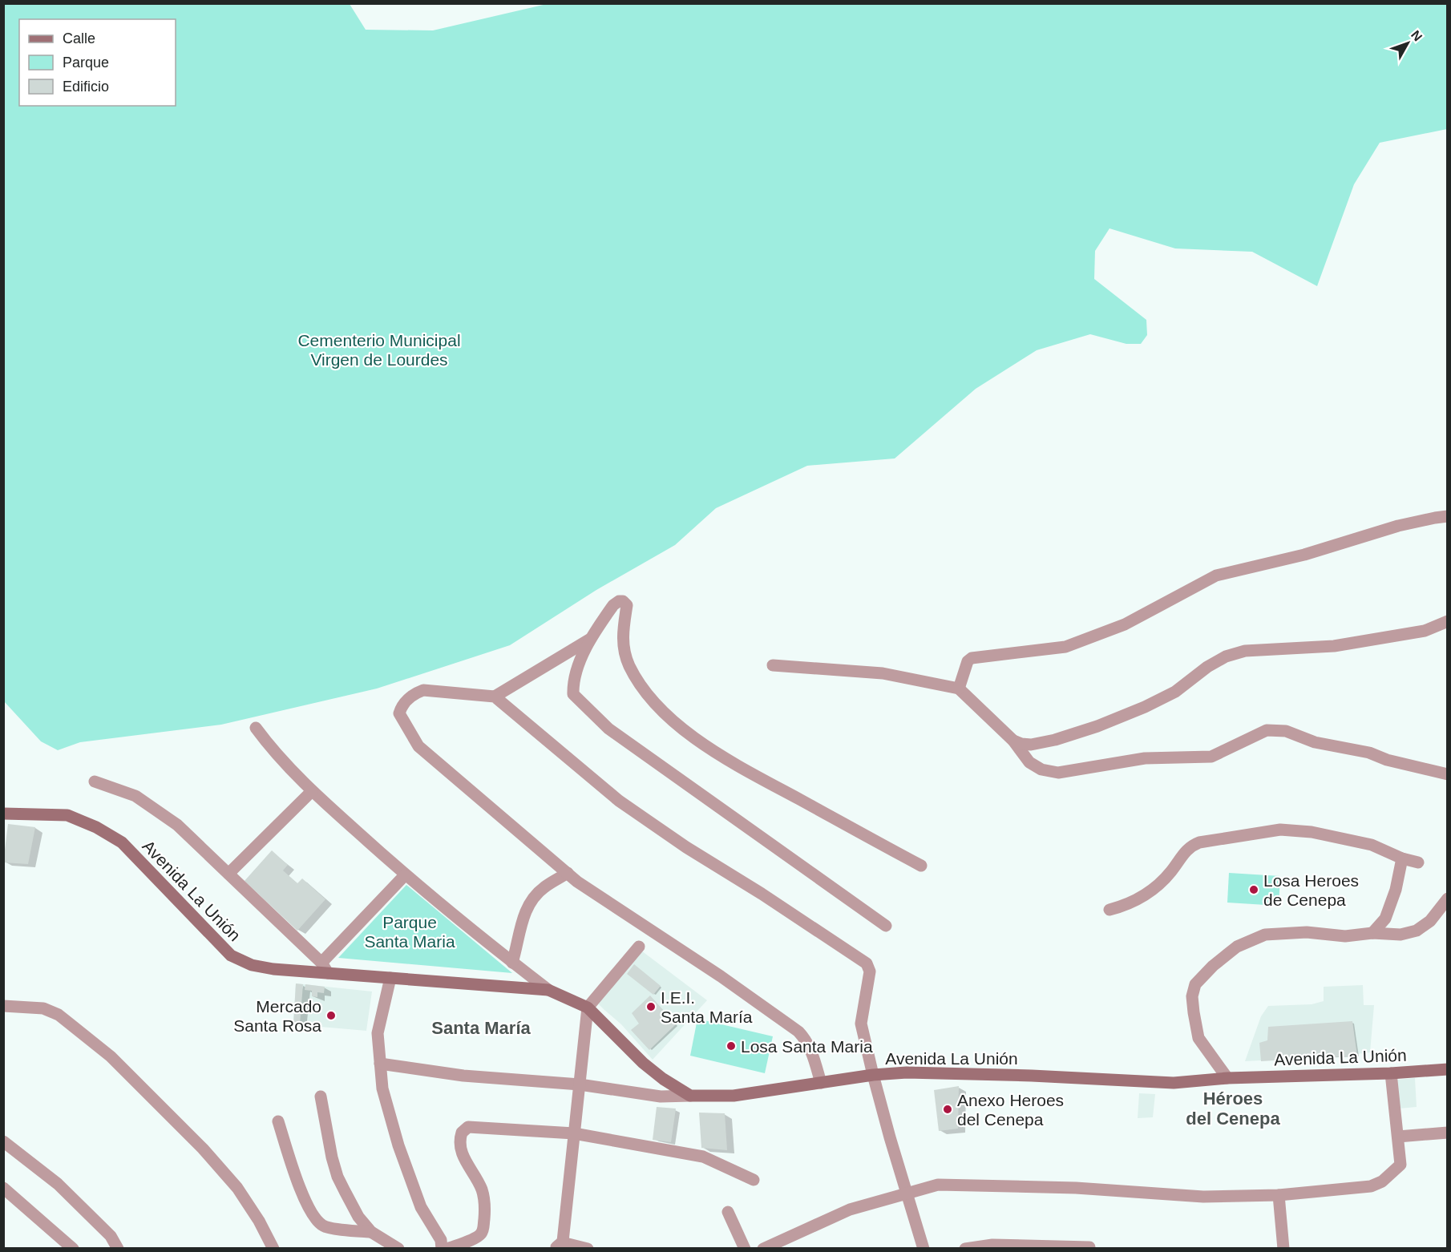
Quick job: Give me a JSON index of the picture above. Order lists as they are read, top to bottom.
{
  "streets": {
    "main road": ["Avenida La Unión"]
  },
  "districts": ["Santa María", "Héroes del Cenepa"],
  "parks": ["Cementerio Municipal Virgen de Lourdes", "Parque Santa Maria"],
  "places": [
    "Losa Heroes de Cenepa",
    "I.E.I. Santa María",
    "Mercado Santa Rosa",
    "Losa Santa Maria",
    "Anexo Heroes del Cenepa"
  ],
  "legend": ["Calle", "Parque", "Edificio"],
  "north": "top right"
}
